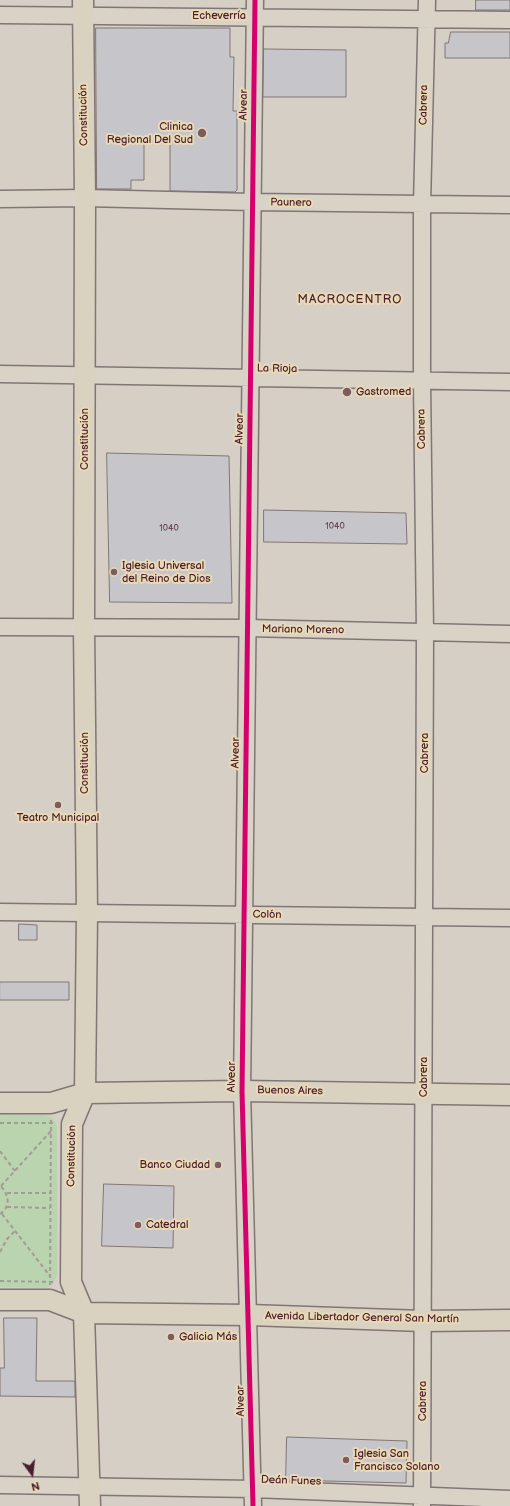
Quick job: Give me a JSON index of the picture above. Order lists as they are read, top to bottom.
{
  "streets": {
    "main road": ["Constitución", "Buenos Aires", "Avenida Libertador General San Martín"],
    "street": [
      "Echeverría",
      "Alvear",
      "Cabrera",
      "Paunero",
      "La Rioja",
      "Mariano Moreno",
      "Colón",
      "Deán Funes"
    ]
  },
  "crossings": [
    ["Echeverría", "Alvear"],
    ["Echeverría", "Cabrera"],
    ["Echeverría", "Constitución"],
    ["Alvear", "Paunero"],
    ["Alvear", "La Rioja"],
    ["Alvear", "Mariano Moreno"],
    ["Alvear", "Colón"],
    ["Alvear", "Buenos Aires"],
    ["Alvear", "Avenida Libertador General San Martín"],
    ["Alvear", "Deán Funes"],
    ["Cabrera", "Paunero"],
    ["Cabrera", "La Rioja"],
    ["Cabrera", "Mariano Moreno"],
    ["Cabrera", "Colón"],
    ["Cabrera", "Buenos Aires"],
    ["Cabrera", "Avenida Libertador General San Martín"],
    ["Cabrera", "Deán Funes"],
    ["Constitución", "Paunero"],
    ["Constitución", "La Rioja"],
    ["Constitución", "Mariano Moreno"],
    ["Constitución", "Colón"],
    ["Constitución", "Buenos Aires"],
    ["Constitución", "Avenida Libertador General San Martín"],
    ["Constitución", "Deán Funes"]
  ],
  "districts": ["MACROCENTRO"],
  "places": [
    "Clinica Regional Del Sud",
    "Gastromed",
    "Iglesia Universal del Reino de Dios",
    "Teatro Municipal",
    "Banco Ciudad",
    "Catedral",
    "Galicia Más",
    "Iglesia San Francisco Solano"
  ],
  "house_numbers": ["1040", "1040"],
  "north": "bottom"
}
